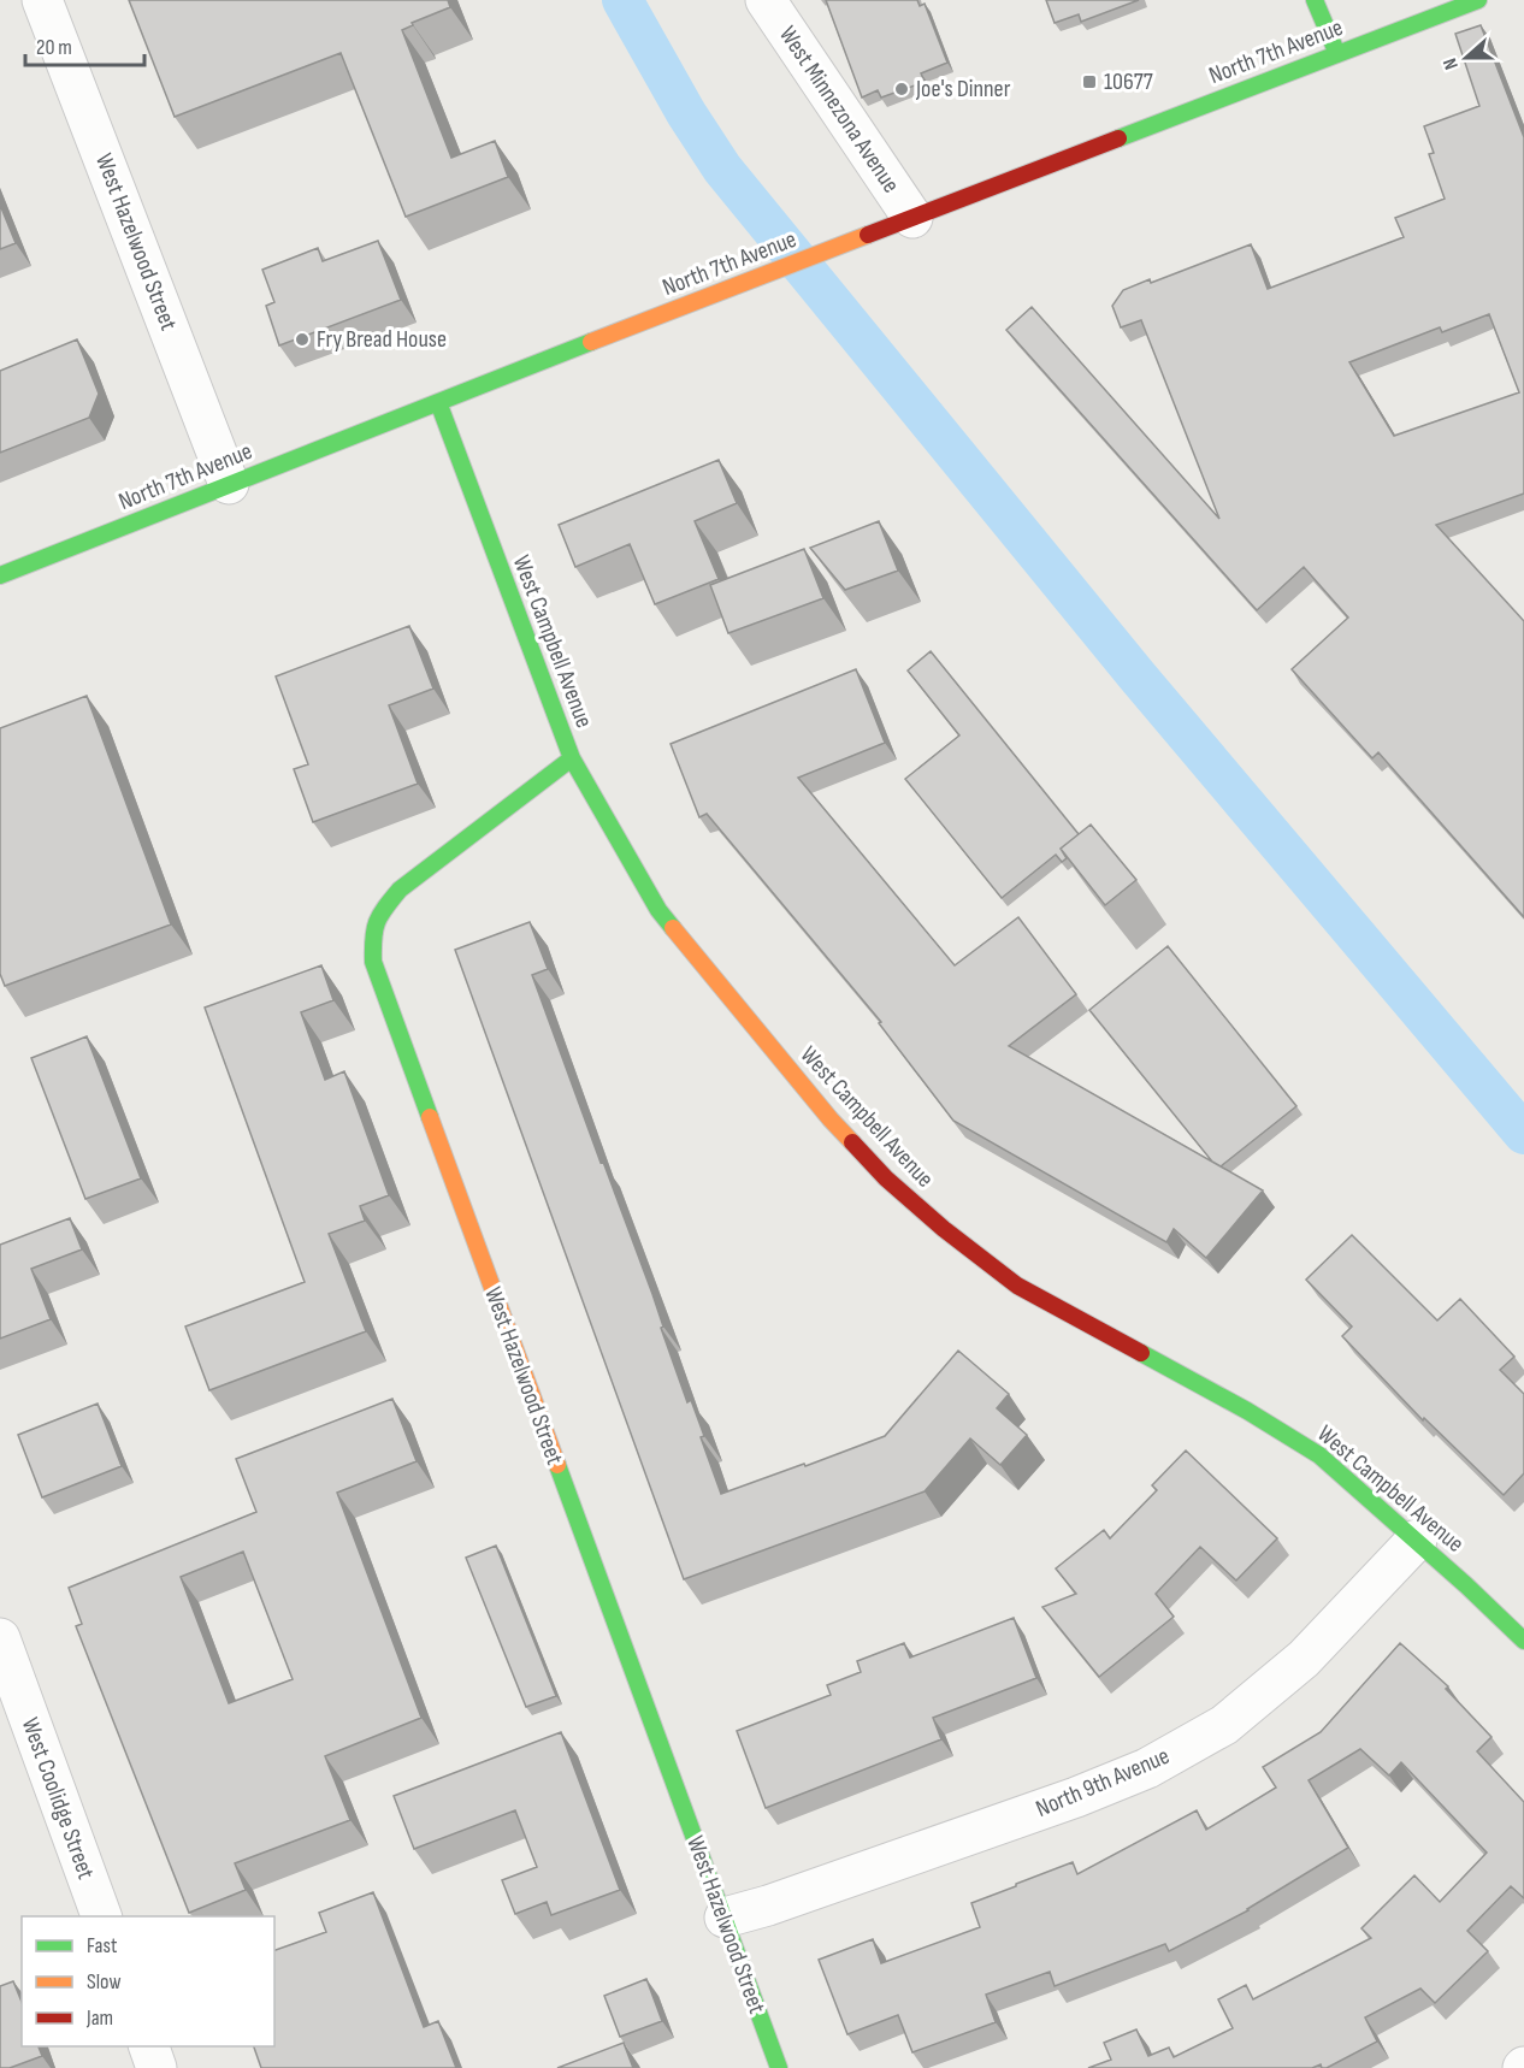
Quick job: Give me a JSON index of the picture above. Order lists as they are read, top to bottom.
{
  "streets": {
    "street": [
      "North 7th Avenue",
      "West Minnezona Avenue",
      "West Hazelwood Street",
      "West Campbell Avenue",
      "North 9th Avenue",
      "West Coolidge Street"
    ]
  },
  "crossings": [
    ["North 7th Avenue", "West Minnezona Avenue"],
    ["North 7th Avenue", "West Hazelwood Street"],
    ["North 7th Avenue", "West Campbell Avenue"],
    ["West Hazelwood Street", "West Campbell Avenue"],
    ["West Hazelwood Street", "North 9th Avenue"],
    ["West Campbell Avenue", "North 9th Avenue"]
  ],
  "places": {
    "transit": ["10677"],
    "other": ["Joe's Dinner", "Fry Bread House"]
  },
  "legend": ["Fast", "Slow", "Jam"],
  "scale_bar": "20 m",
  "north": "left"
}
